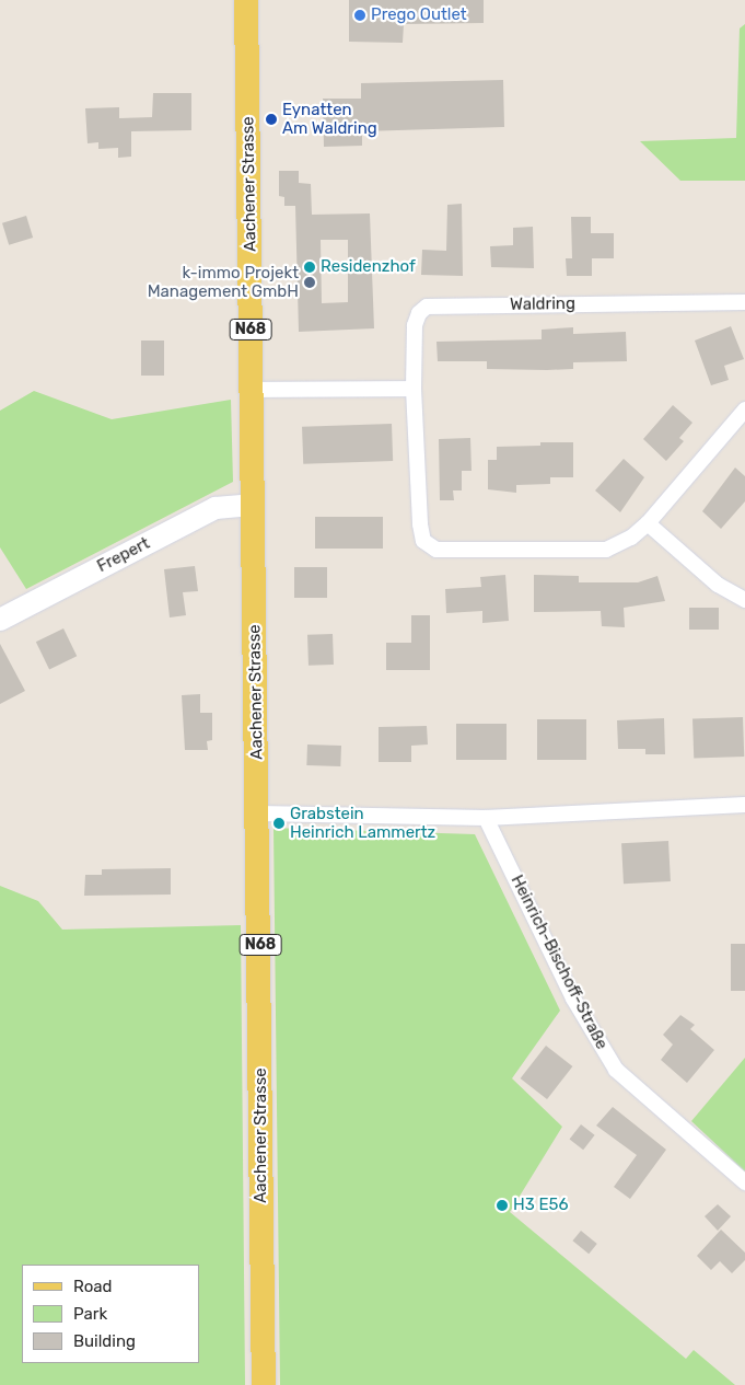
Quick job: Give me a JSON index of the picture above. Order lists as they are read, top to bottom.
{
  "streets": {
    "main road": ["Aachener Strasse", "N68"],
    "street": ["Waldring", "Frepert", "Heinrich-Bischoff-Straße"]
  },
  "crossings": [
    ["Aachener Strasse", "Frepert"]
  ],
  "places": [
    "Prego Outlet",
    "Eynatten Am Waldring",
    "Residenzhof",
    "k-immo Projekt Management GmbH",
    "Grabstein Heinrich Lammertz",
    "H3 E56"
  ],
  "legend": ["Road", "Park", "Building"]
}
